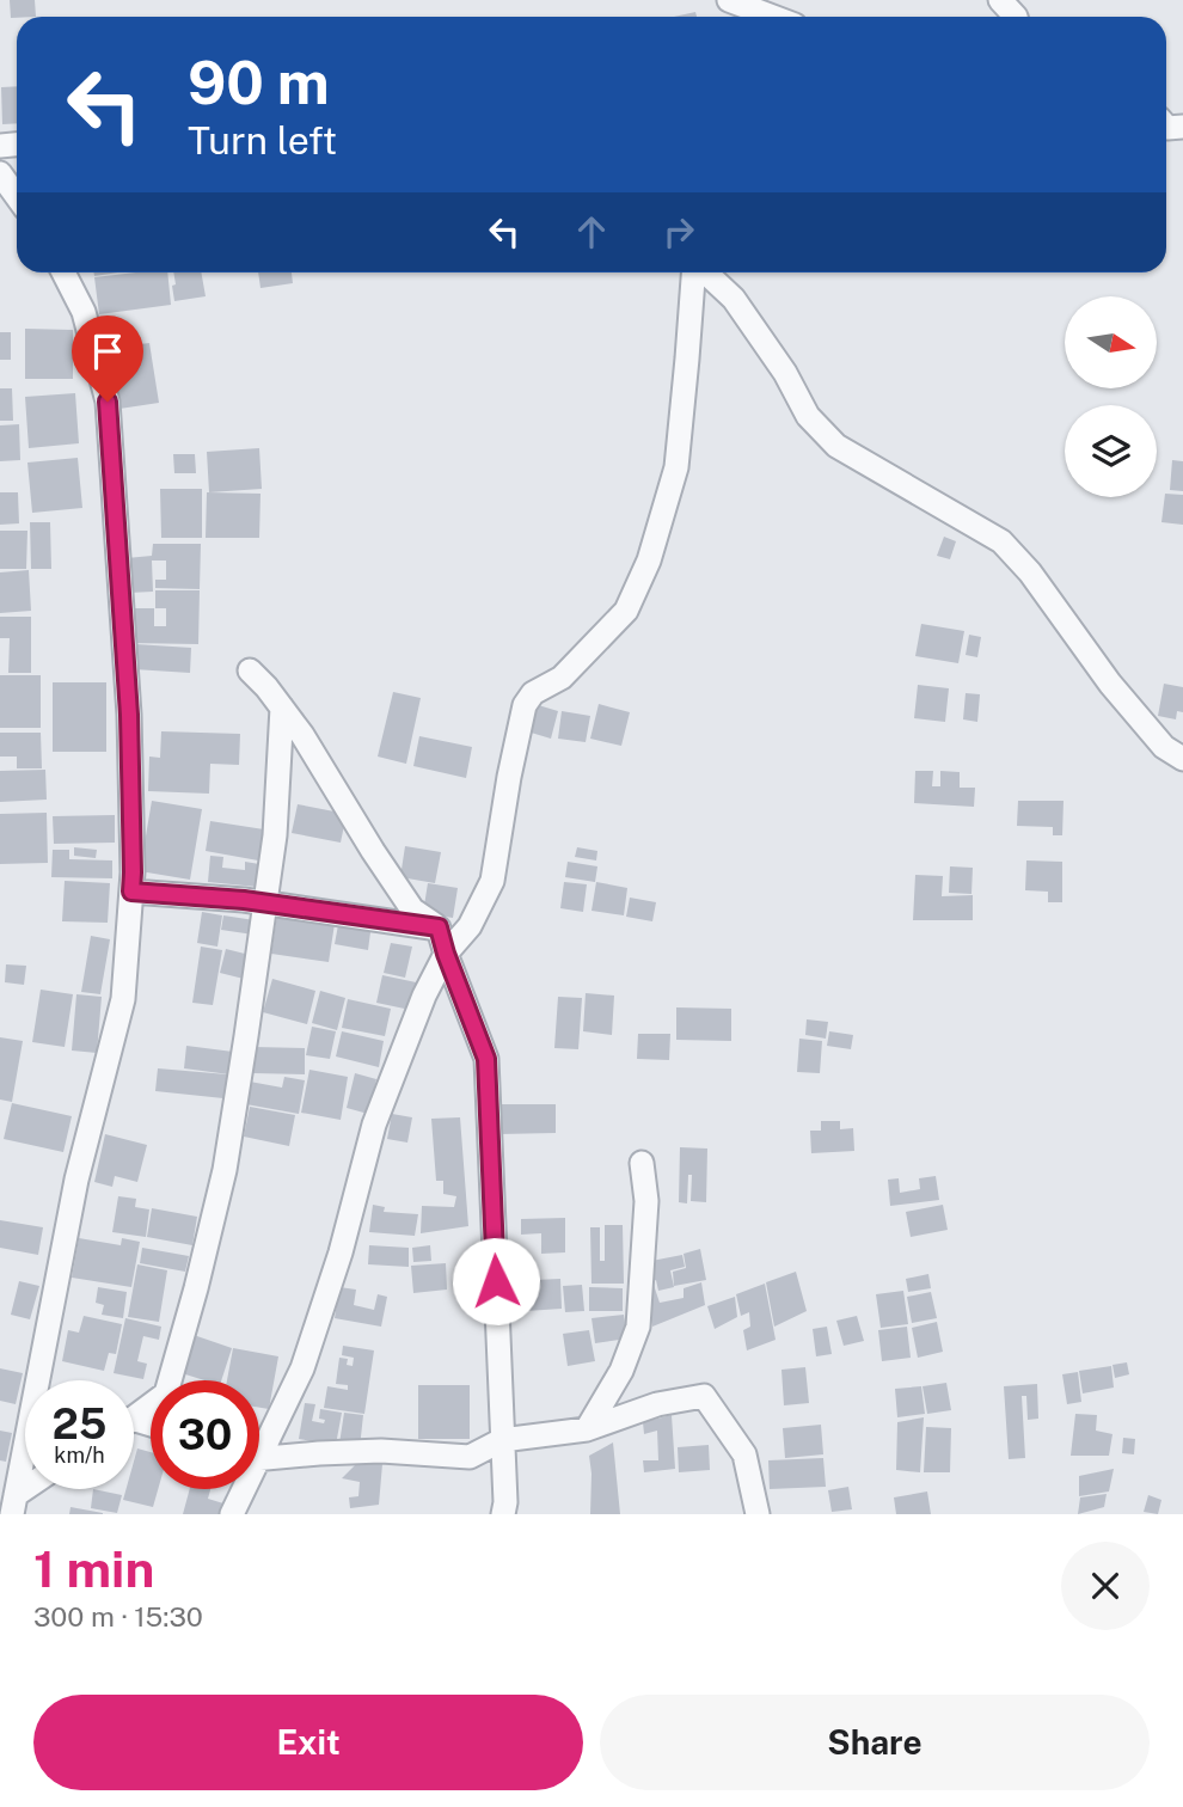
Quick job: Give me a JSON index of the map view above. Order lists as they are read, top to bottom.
{
  "north": "right",
  "page": {
    "turn": ["90 m", "Turn left"],
    "speed": "25 km/h",
    "limit": "30",
    "heading": ["1 min", "300 m · 15:30"],
    "buttons": ["Exit", "Share"]
  }
}
